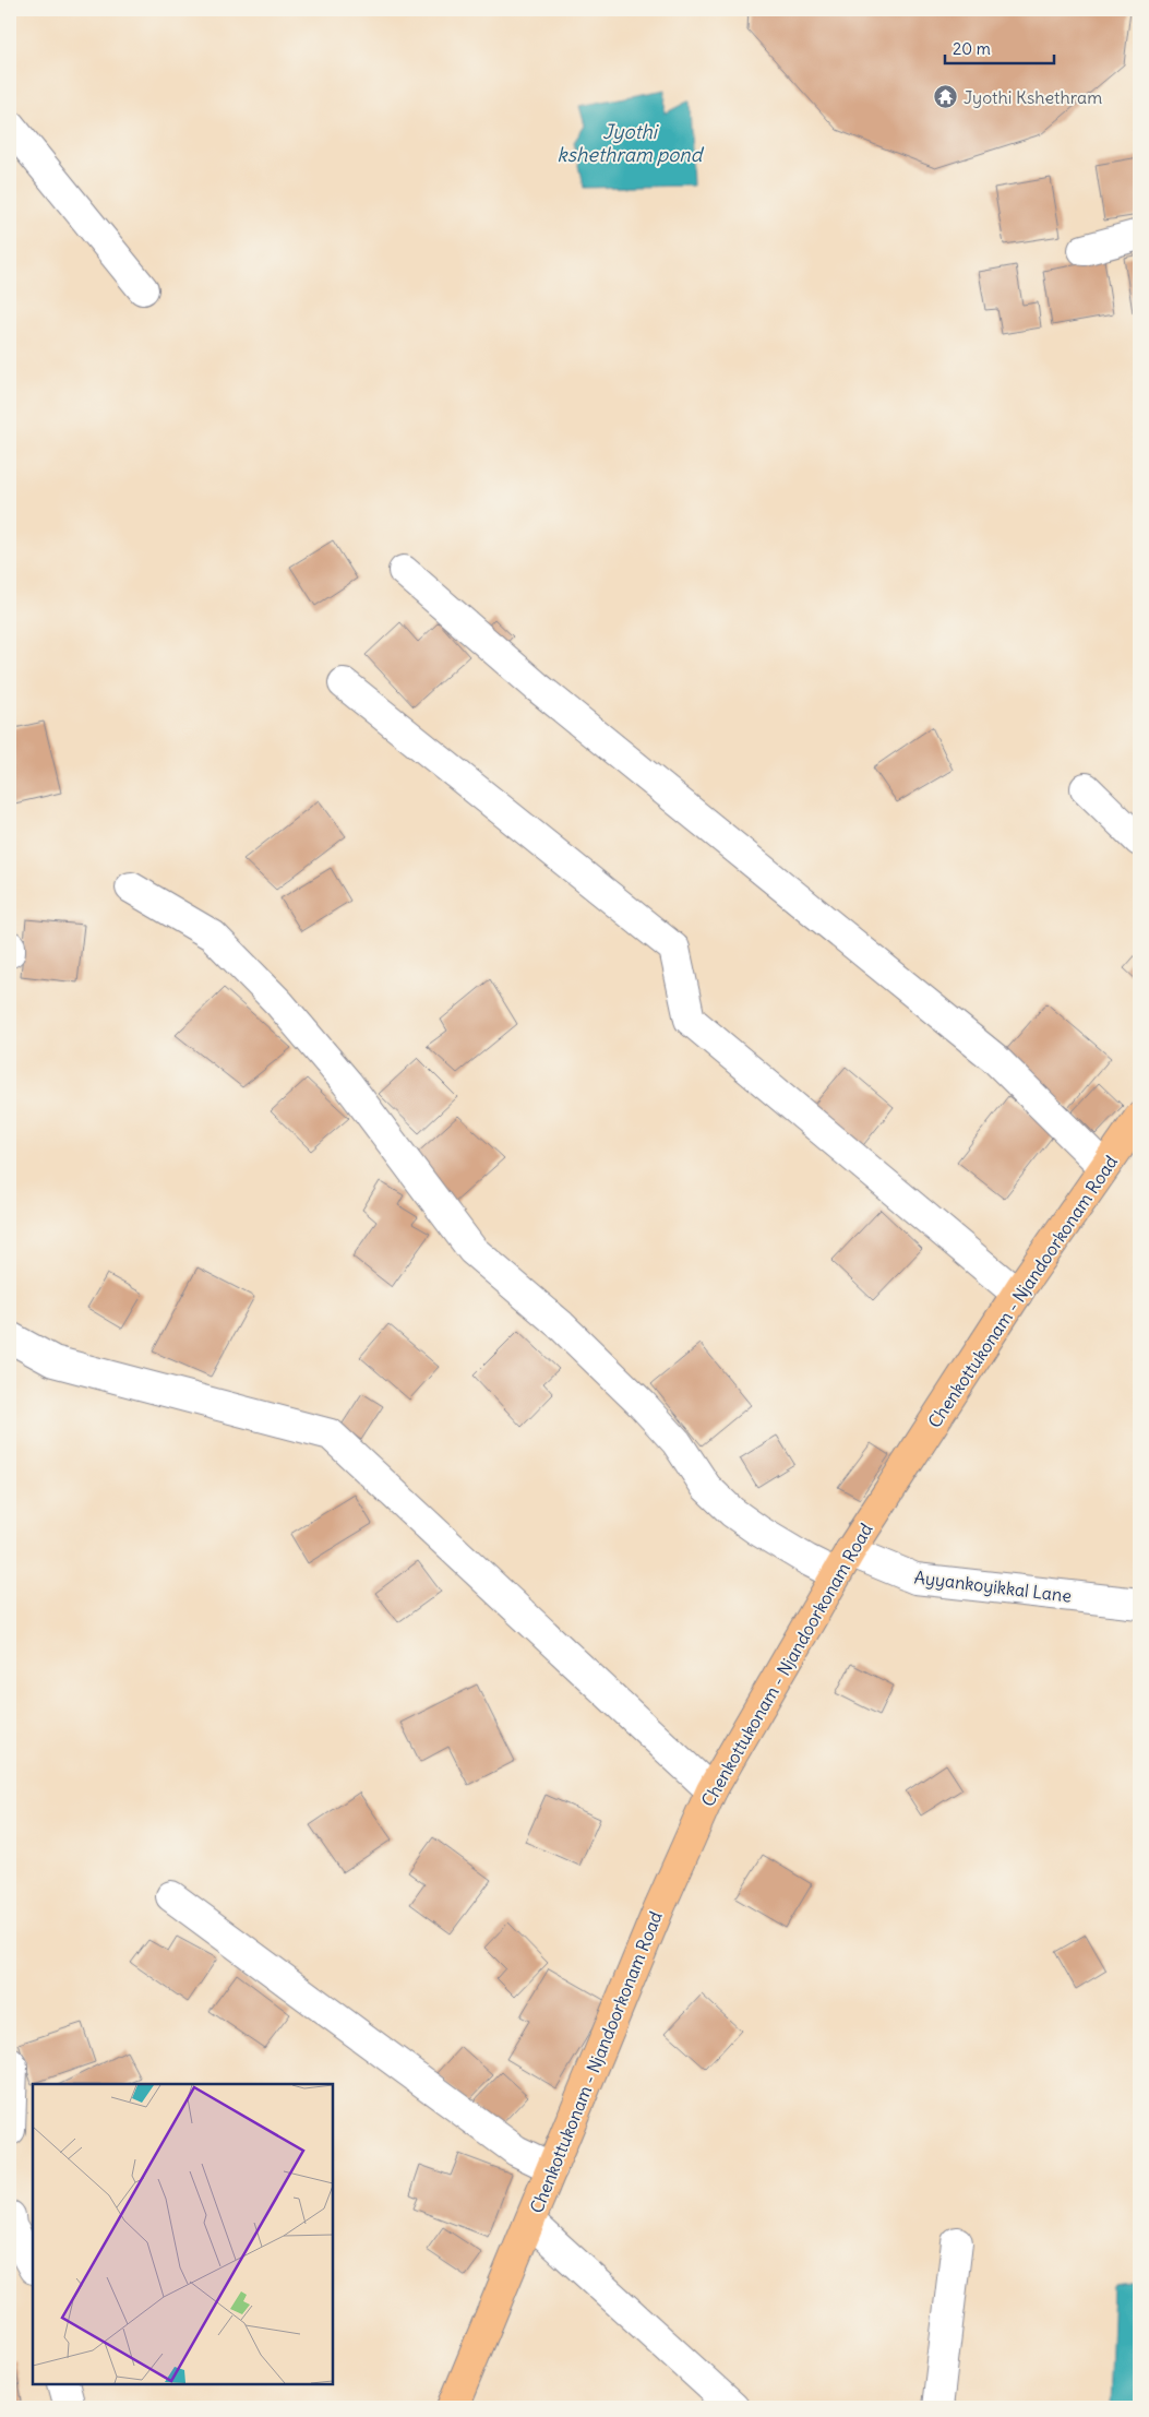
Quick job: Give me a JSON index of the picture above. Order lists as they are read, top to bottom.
{
  "streets": {
    "main road": ["Chenkottukonam - Njandoorkonam Road"],
    "street": ["Ayyankoyikkal Lane"]
  },
  "crossings": [
    ["Chenkottukonam - Njandoorkonam Road", "Ayyankoyikkal Lane"]
  ],
  "water": ["Jyothi kshethram pond"],
  "places": {
    "temple": ["Jyothi Kshethram"]
  },
  "scale_bar": "20 m"
}
